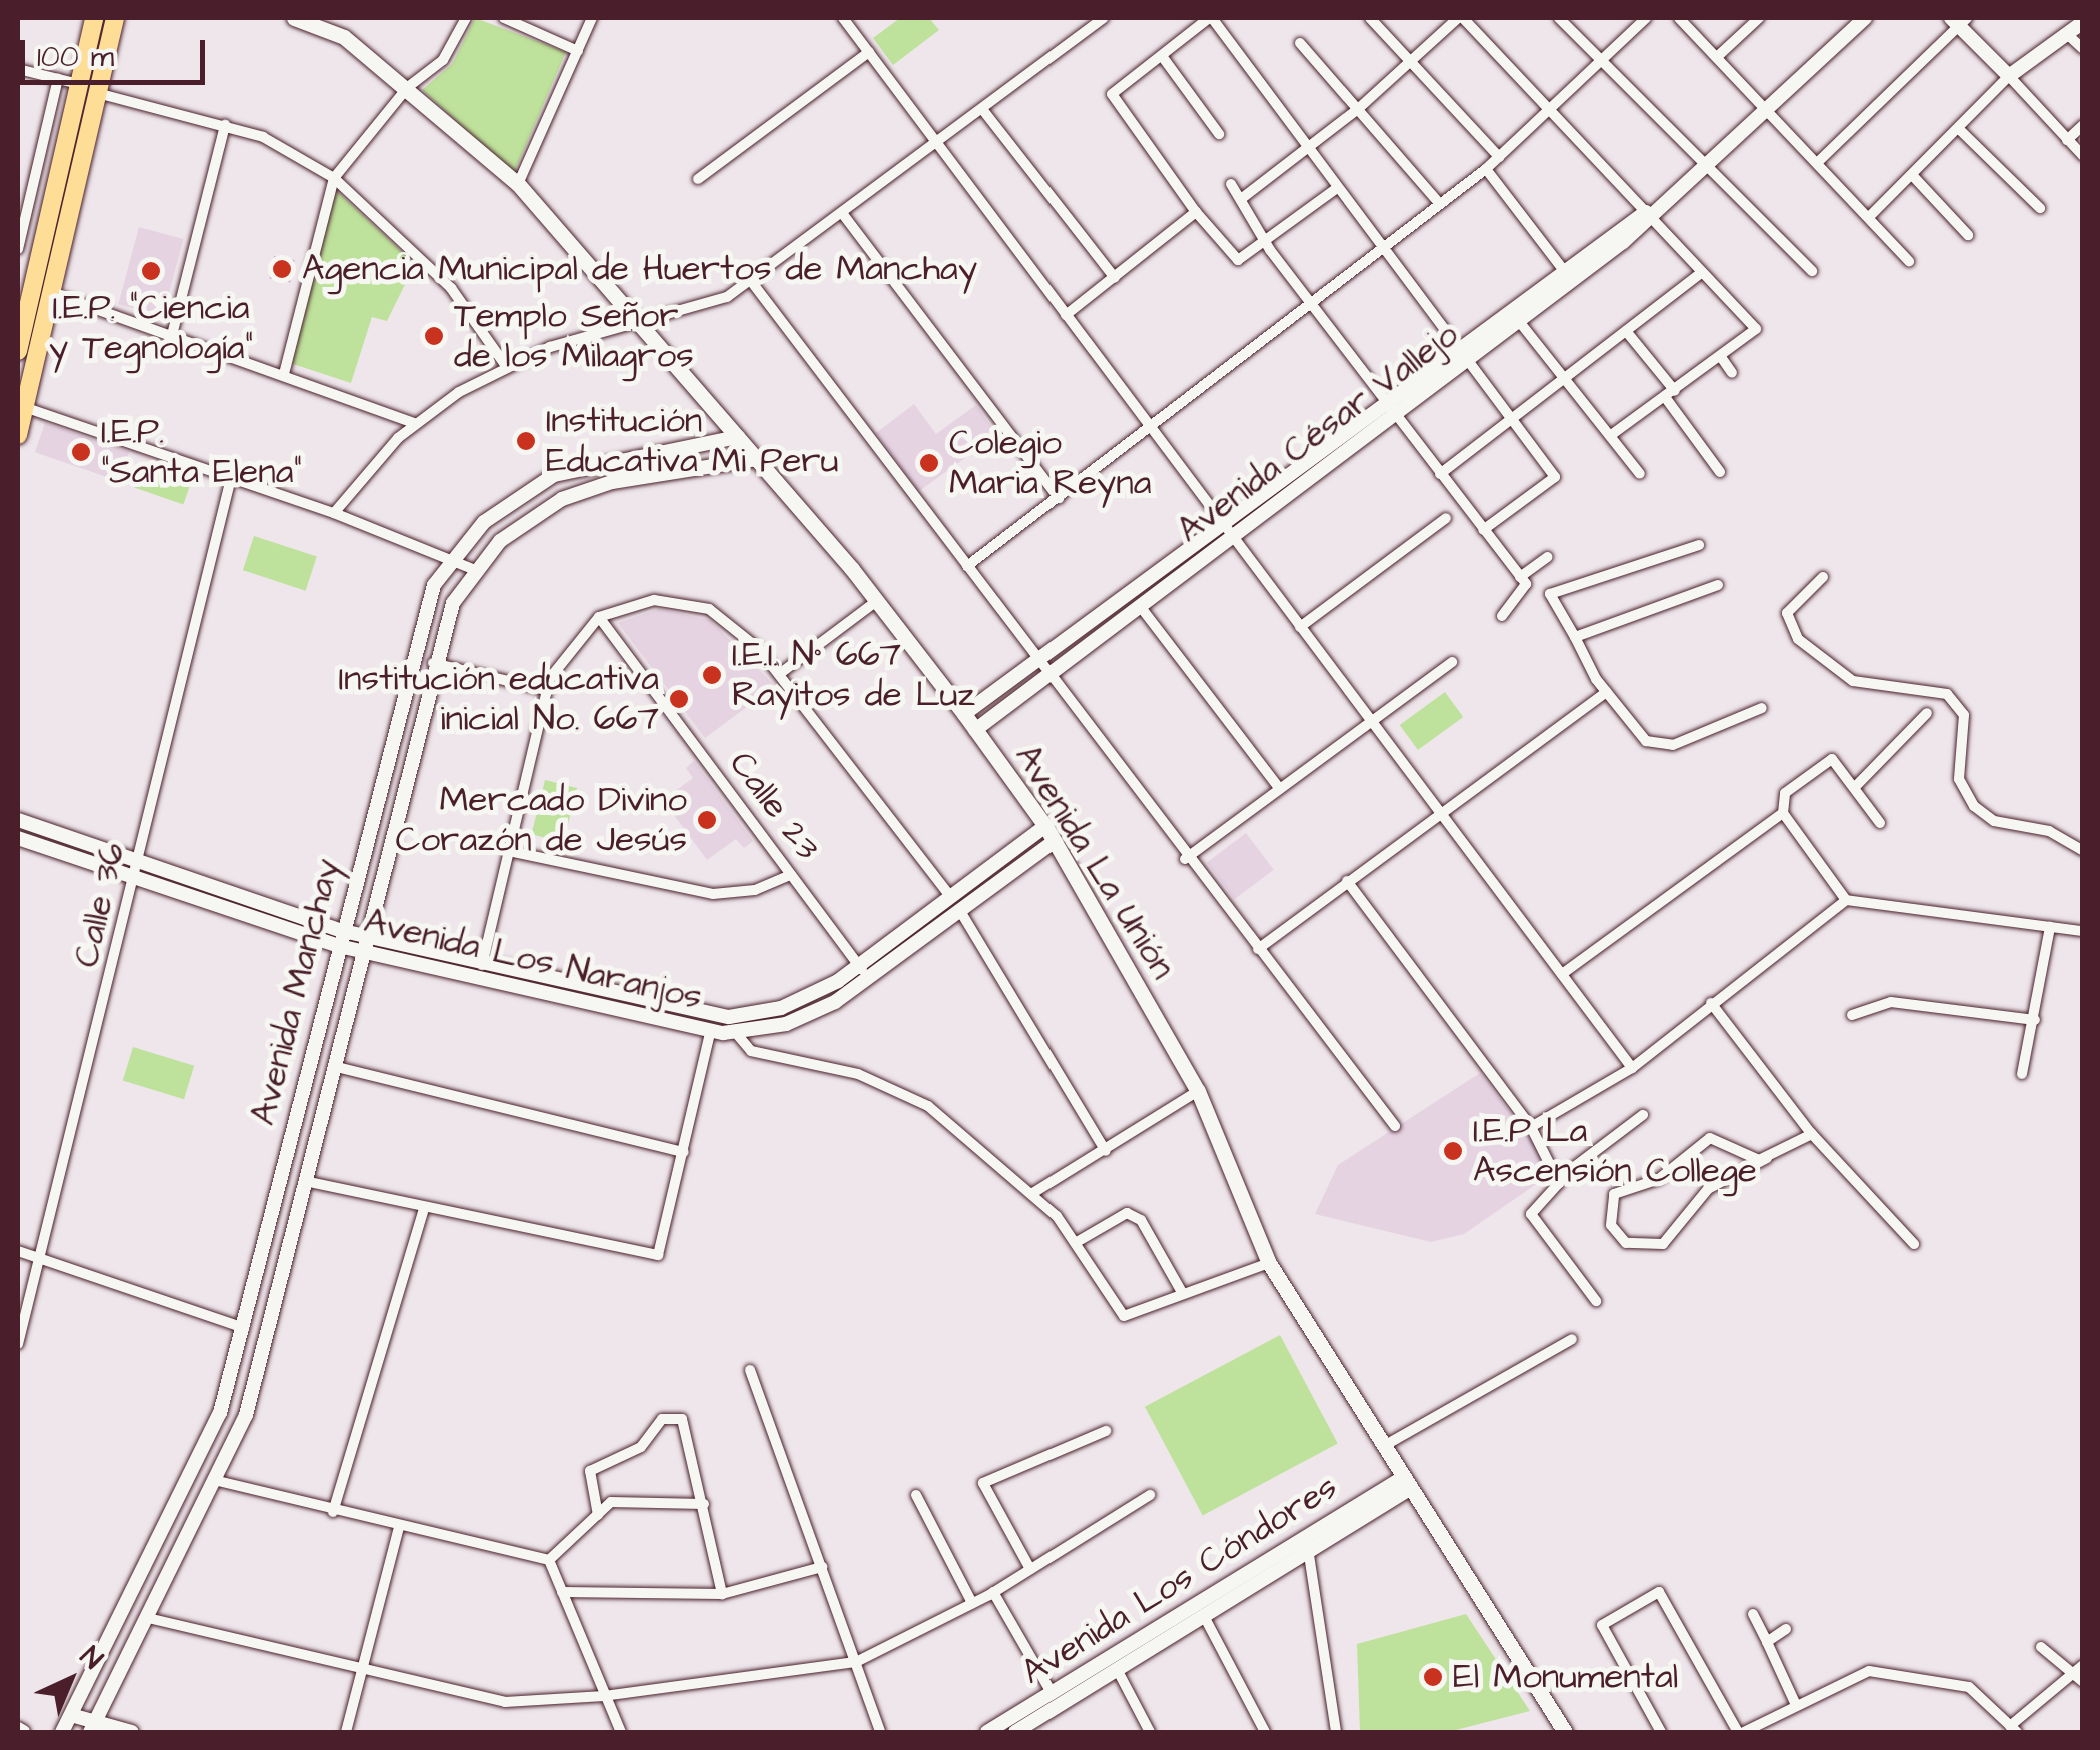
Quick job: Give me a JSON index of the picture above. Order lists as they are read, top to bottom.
{
  "streets": {
    "main road": ["Avenida La Unión"],
    "street": [
      "Avenida César Vallejo",
      "Calle 23",
      "Calle 36",
      "Avenida Los Naranjos",
      "Avenida Manchay",
      "Avenida Los Cóndores"
    ]
  },
  "crossings": [
    ["Avenida César Vallejo", "Avenida La Unión"],
    ["Calle 23", "Avenida Los Naranjos"],
    ["Avenida La Unión", "Avenida Los Naranjos"],
    ["Avenida La Unión", "Avenida Manchay"],
    ["Avenida La Unión", "Avenida Los Cóndores"],
    ["Calle 36", "Avenida Los Naranjos"],
    ["Avenida Los Naranjos", "Avenida Manchay"]
  ],
  "places": [
    "Agencia Municipal de Huertos de Manchay",
    "I.E.P. \"Ciencia y Tegnología\"",
    "Templo Señor de los Milagros",
    "Institución Educativa Mi Peru",
    "I.E.P. \"Santa Elena\"",
    "Colegio Maria Reyna",
    "I.E.I. N° 667 Rayitos de Luz",
    "Institución educativa inicial No. 667",
    "Mercado Divino Corazón de Jesús",
    "I.E.P La Ascensión College",
    "El Monumental"
  ],
  "scale_bar": "100 m",
  "north": "top right"
}
